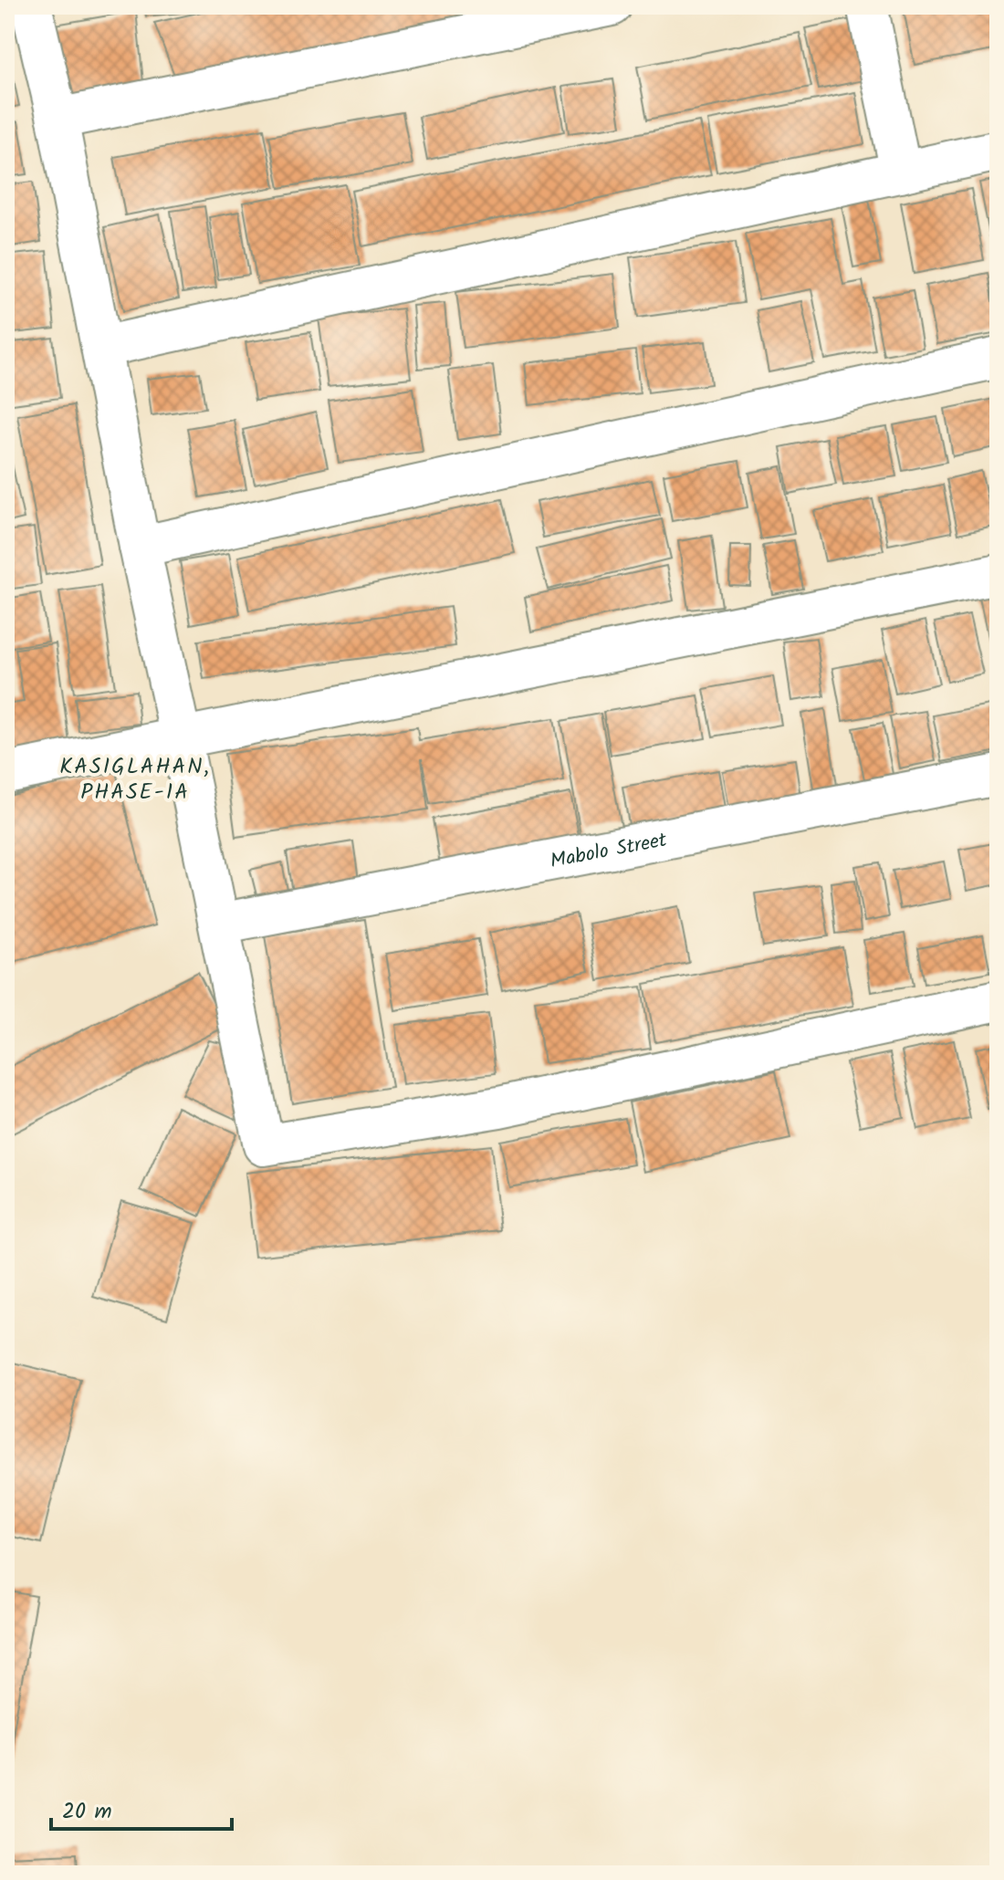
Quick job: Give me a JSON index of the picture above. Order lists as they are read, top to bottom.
{
  "streets": {
    "street": ["Mabolo Street"]
  },
  "districts": ["KASIGLAHAN, PHASE-1A"],
  "scale_bar": "20 m"
}
